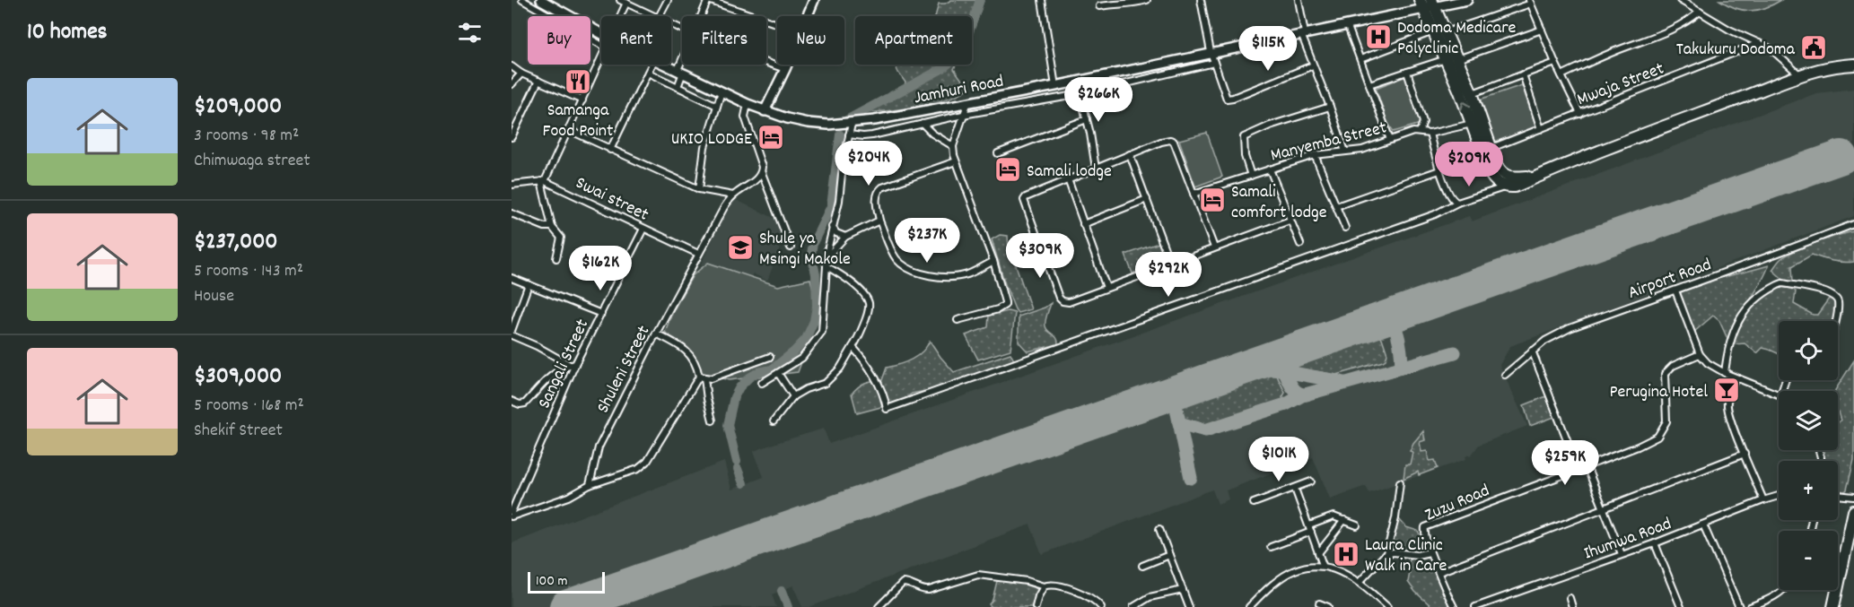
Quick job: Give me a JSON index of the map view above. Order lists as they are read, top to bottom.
{
  "streets": {
    "main road": ["Jamhuri Road"],
    "street": [
      "Mwaja Street",
      "Manyemba Street",
      "Swai street",
      "Airport Road",
      "Sangali Street",
      "Shuleni Street",
      "Zuzu Road",
      "Ihumwa Road"
    ]
  },
  "crossings": [
    ["Swai street", "Sangali Street"],
    ["Swai street", "Shuleni Street"]
  ],
  "places": {
    "hospital": ["Dodoma Medicare Polyclinic", "Laura Clinic Walk in Care"],
    "public building": ["Takukuru Dodoma"],
    "restaurant": ["Samanga Food Point"],
    "hotel": ["UKIO LODGE", "Samali lodge", "Samali comfort lodge"],
    "school or university": ["Shule ya Msingi Makole"],
    "bar": ["Perugina Hotel"]
  },
  "scale_bar": "100 m",
  "page": {
    "heading": "10 homes",
    "chip": [
      "Buy",
      "Rent",
      "Filters",
      "New",
      "Apartment"
    ],
    "price": [
      "$115K",
      "$266K",
      "$204K",
      "$209K",
      "$237K",
      "$309K",
      "$162K",
      "$292K",
      "$101K",
      "$259K"
    ],
    "list": [
      {
        "name": "$209,000",
        "note": "3 rooms · 98 m² · Chimwaga street"
      },
      {
        "name": "$237,000",
        "note": "5 rooms · 143 m² · House"
      },
      {
        "name": "$309,000",
        "note": "5 rooms · 168 m² · Shekif Street"
      }
    ],
    "map_buttons": ["+", "−"],
    "scale": "100 m"
  }
}
